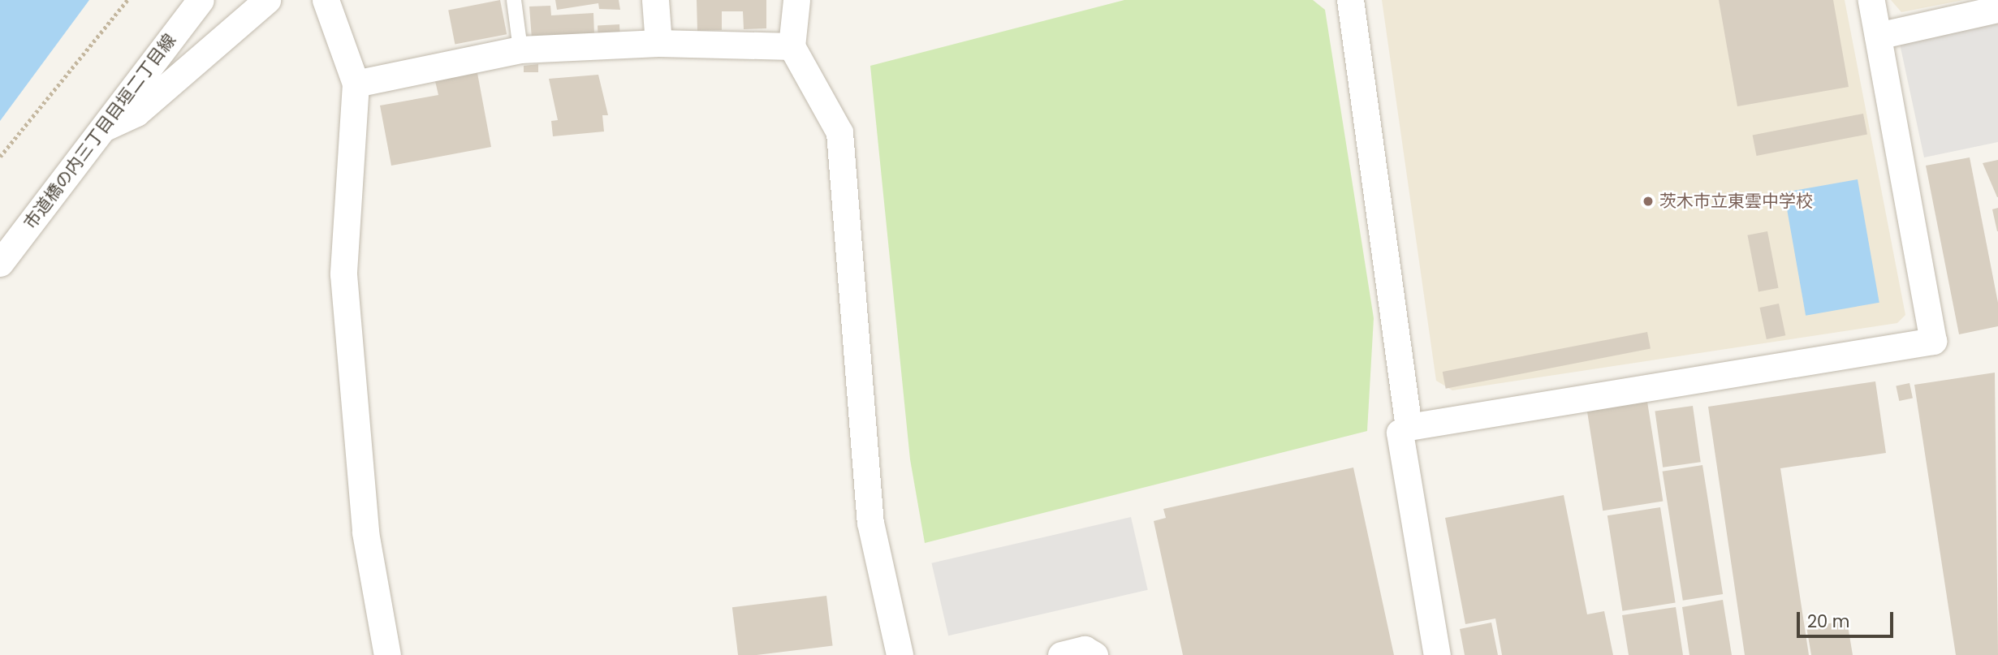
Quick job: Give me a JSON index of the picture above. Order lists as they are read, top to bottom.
{
  "streets": {
    "street": ["市道橋の内三丁目目垣二丁目線"]
  },
  "places": ["茨木市立東雲中学校"],
  "scale_bar": "20 m"
}
